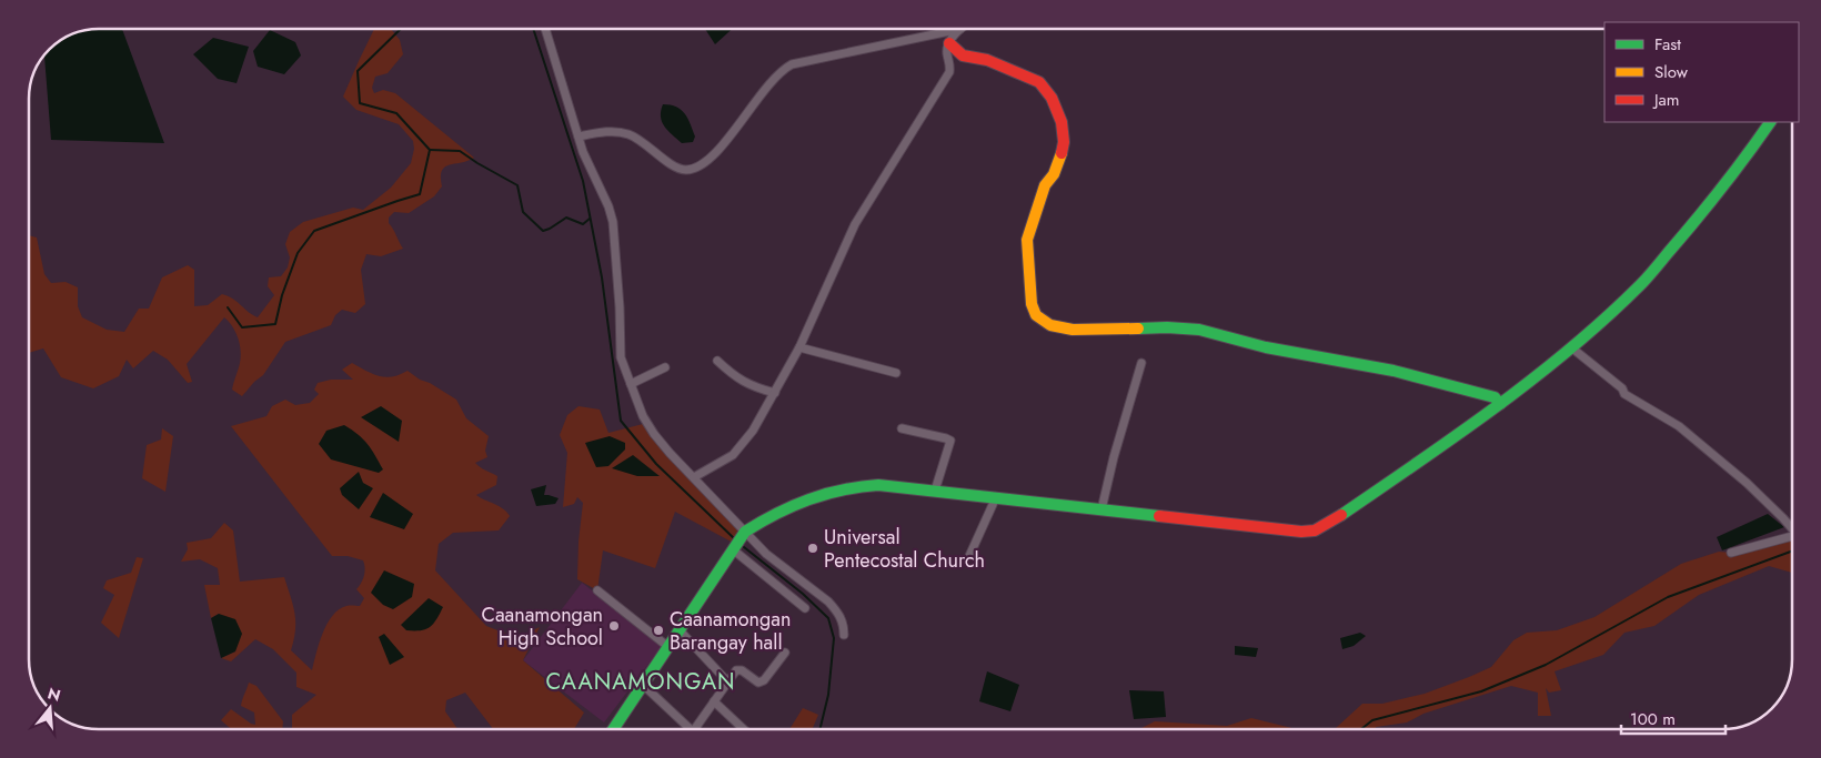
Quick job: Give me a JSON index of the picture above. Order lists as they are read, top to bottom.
{
  "districts": ["CAANAMONGAN"],
  "places": ["Universal Pentecostal Church", "Caanamongan High School", "Caanamongan Barangay hall"],
  "legend": ["Fast", "Slow", "Jam"],
  "scale_bar": "100 m",
  "north": "top"
}
